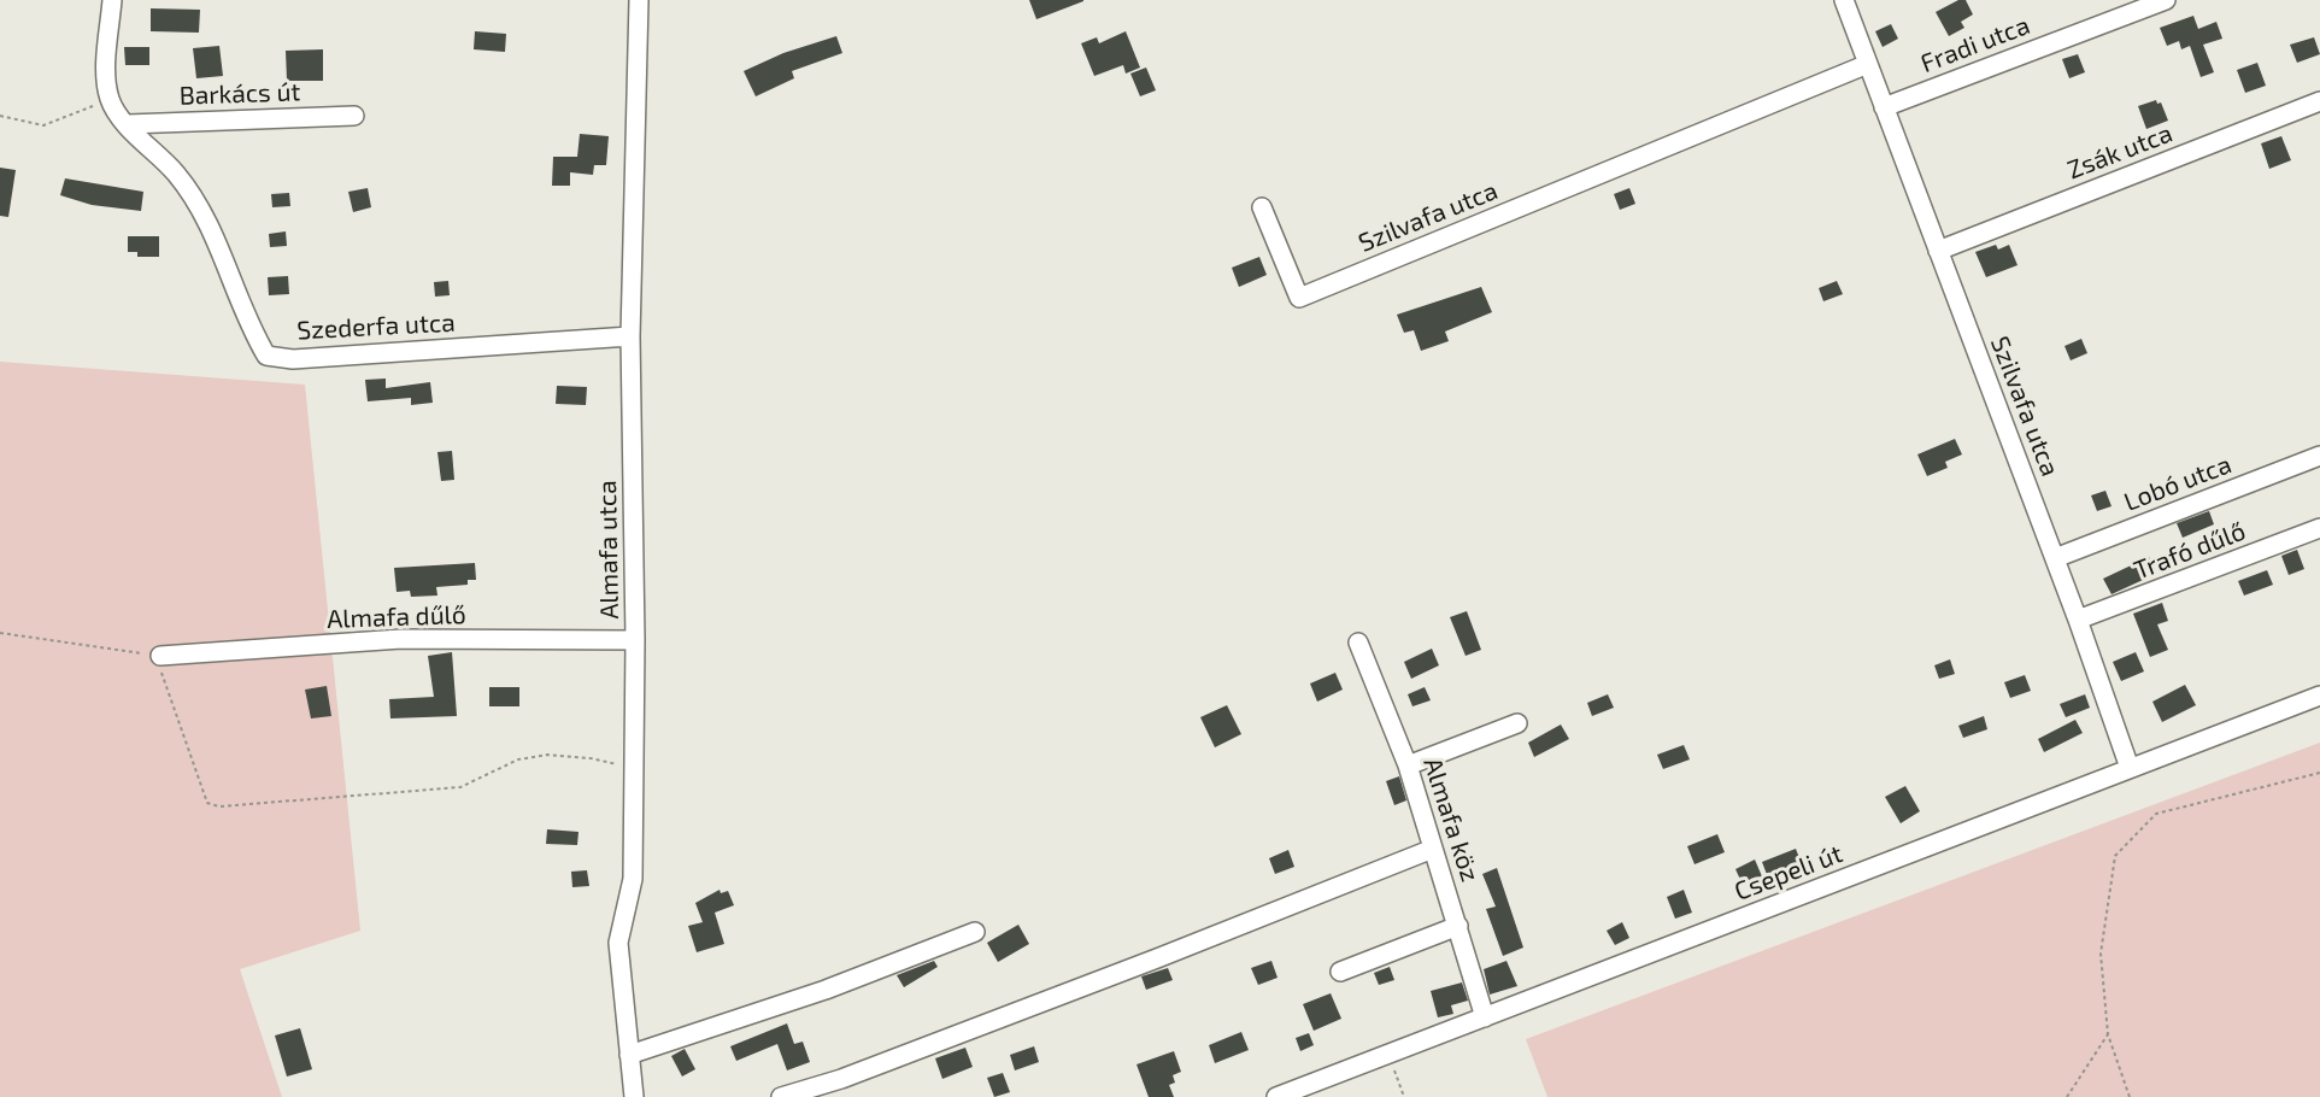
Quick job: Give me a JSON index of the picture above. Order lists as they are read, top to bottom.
{
  "streets": {
    "street": [
      "Fradi utca",
      "Barkács út",
      "Zsák utca",
      "Szilvafa utca",
      "Szederfa utca",
      "Lobó utca",
      "Almafa utca",
      "Trafó dűlő",
      "Almafa dűlő",
      "Almafa köz",
      "Csepeli út"
    ]
  },
  "crossings": [
    ["Fradi utca", "Szilvafa utca"],
    ["Barkács út", "Szederfa utca"],
    ["Zsák utca", "Szilvafa utca"],
    ["Szilvafa utca", "Lobó utca"],
    ["Szilvafa utca", "Trafó dűlő"],
    ["Szilvafa utca", "Csepeli út"],
    ["Szederfa utca", "Almafa utca"],
    ["Almafa utca", "Almafa dűlő"],
    ["Almafa köz", "Csepeli út"]
  ]
}
